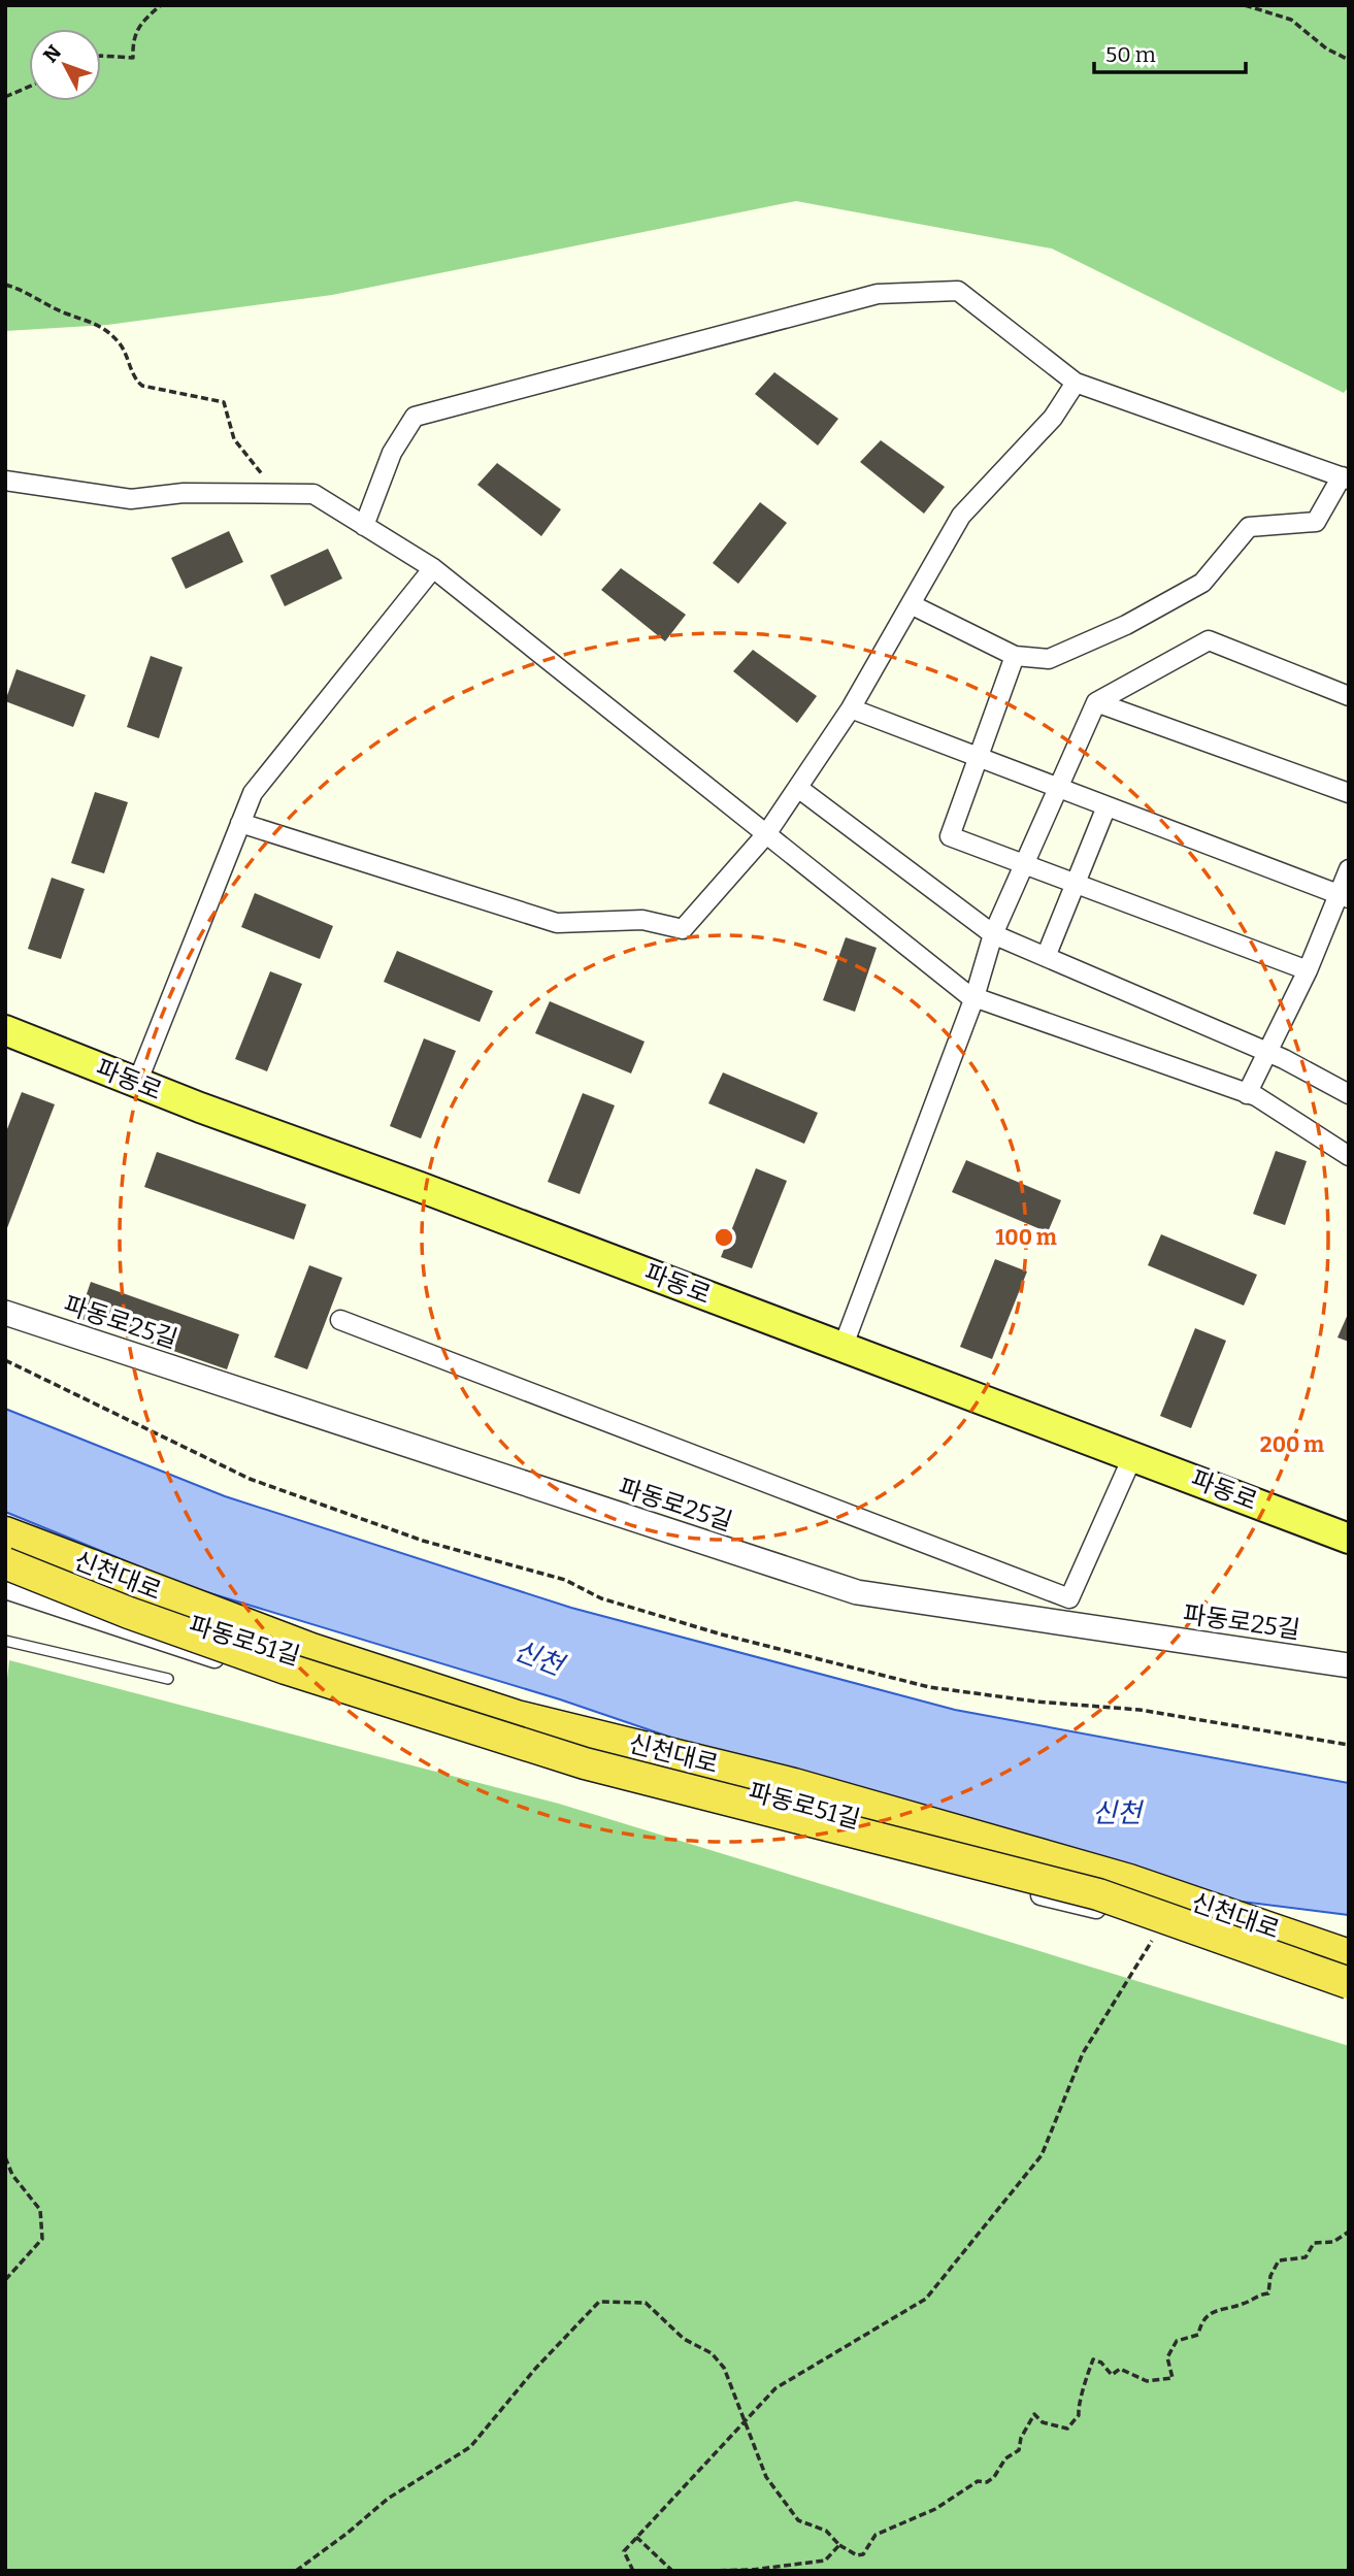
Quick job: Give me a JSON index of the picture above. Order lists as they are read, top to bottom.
{
  "streets": {
    "highway": ["신천대로"],
    "main road": ["파동로"],
    "street": ["파동로25길", "파동로51길"]
  },
  "crossings": [
    ["신천대로", "파동로51길"]
  ],
  "water": ["신천"],
  "scale_bar": "50 m",
  "north": "top left",
  "rings": ["100 m", "200 m"]
}
